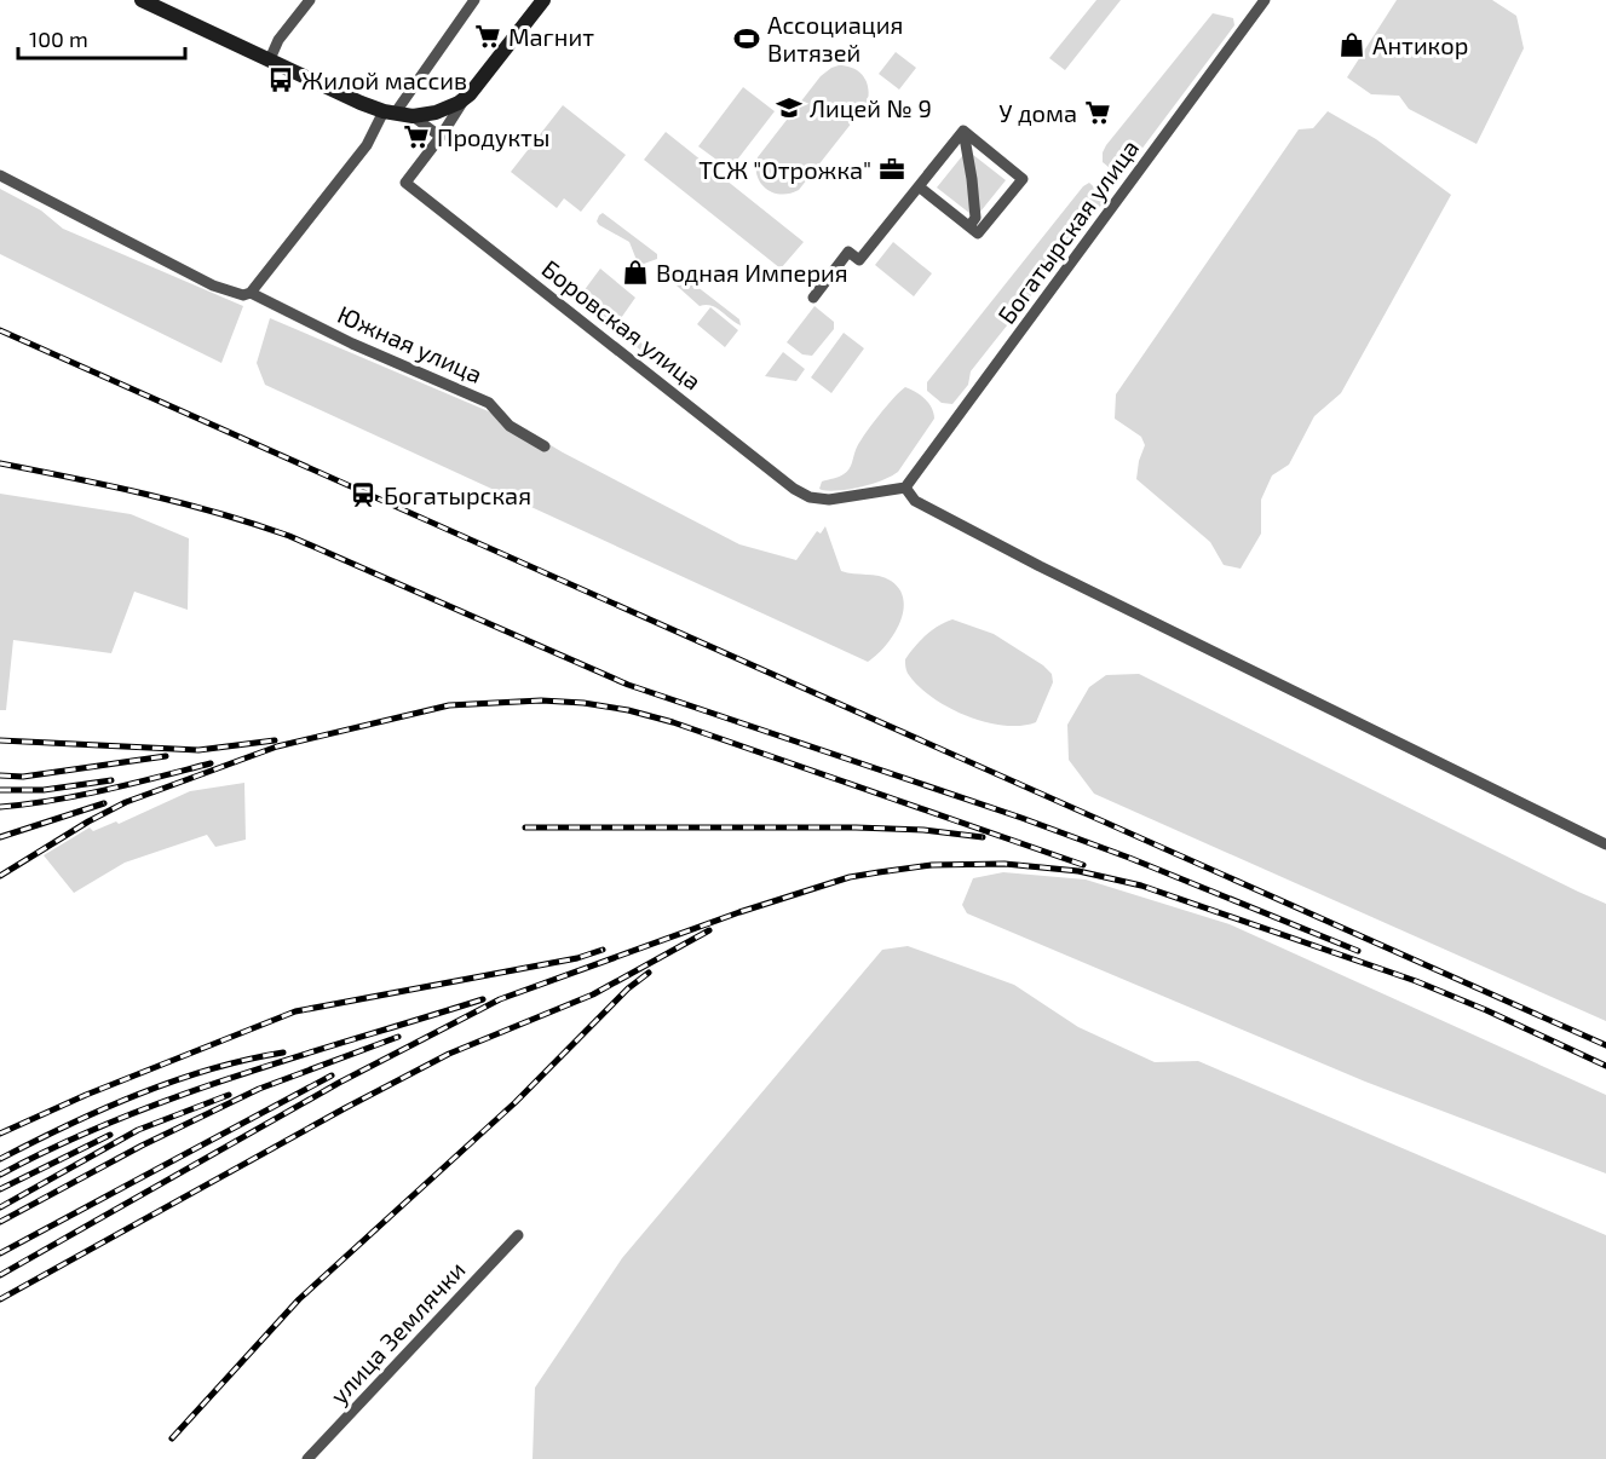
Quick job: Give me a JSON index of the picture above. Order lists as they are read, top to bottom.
{
  "streets": {
    "street": [
      "Богатырская улица",
      "Боровская улица",
      "Южная улица",
      "улица Землячки"
    ]
  },
  "crossings": [
    ["Богатырская улица", "Боровская улица"]
  ],
  "places": {
    "supermarket": ["Магнит", "У дома", "Продукты"],
    "sports": ["Ассоциация Витязей"],
    "shop": ["Антикор", "Водная Империя"],
    "bus stop": ["Жилой массив"],
    "school or university": ["Лицей № 9"],
    "office": ["ТСЖ \"Отрожка\""],
    "station": ["Богатырская"]
  },
  "scale_bar": "100 m"
}
